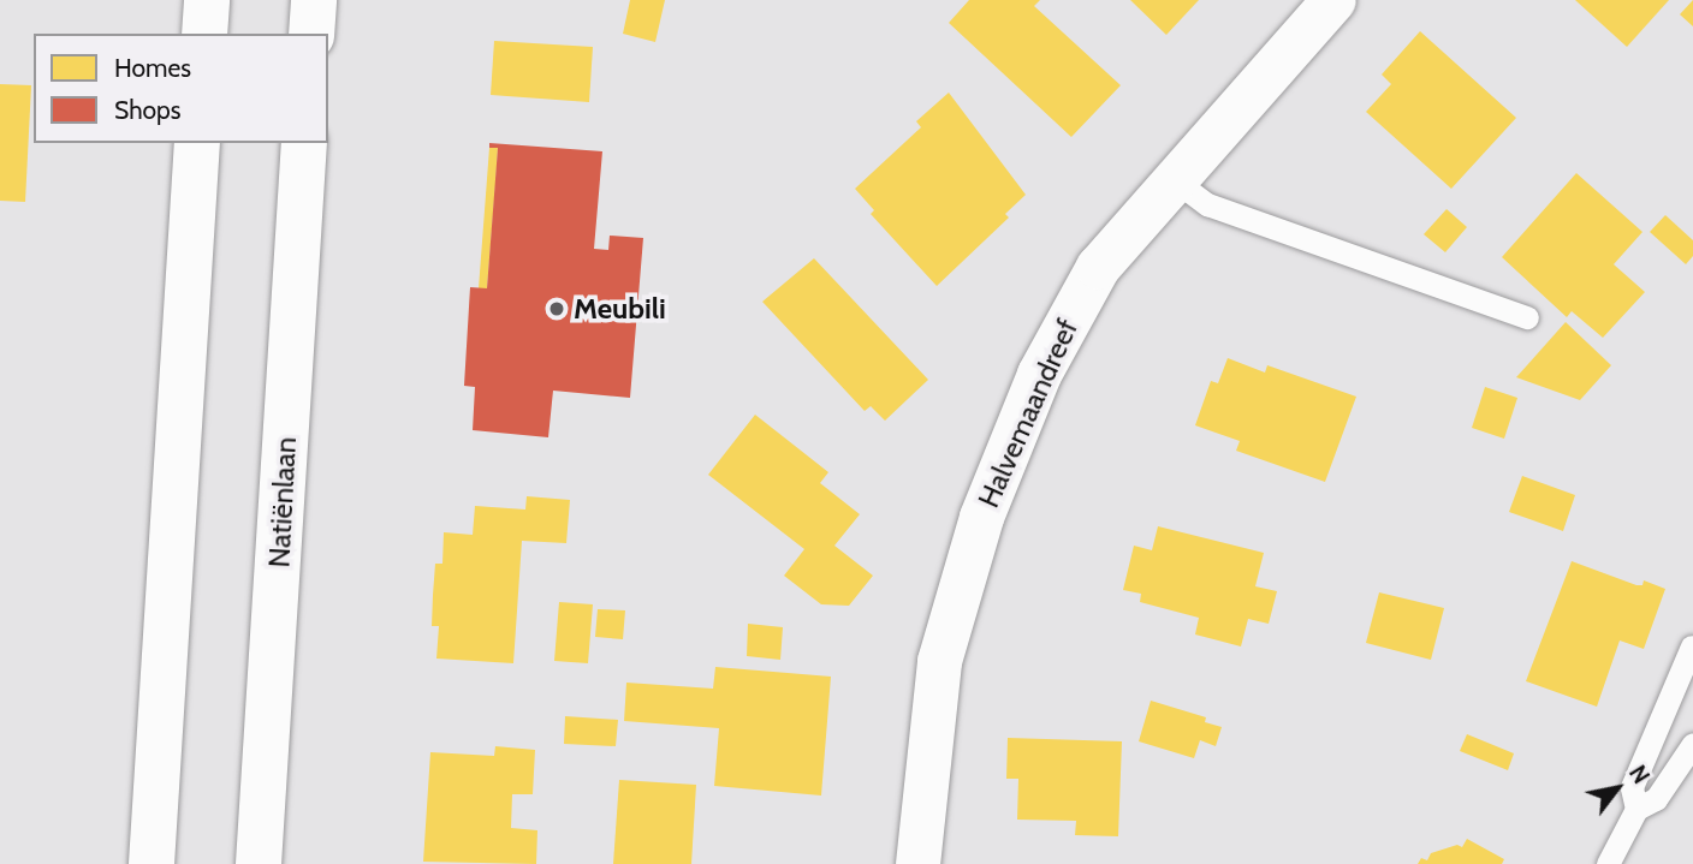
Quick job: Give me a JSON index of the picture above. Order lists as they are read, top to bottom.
{
  "streets": {
    "main road": ["Natiënlaan"],
    "street": ["Halvemaandreef"]
  },
  "places": ["Meubili"],
  "legend": ["Homes", "Shops"],
  "north": "top right"
}
